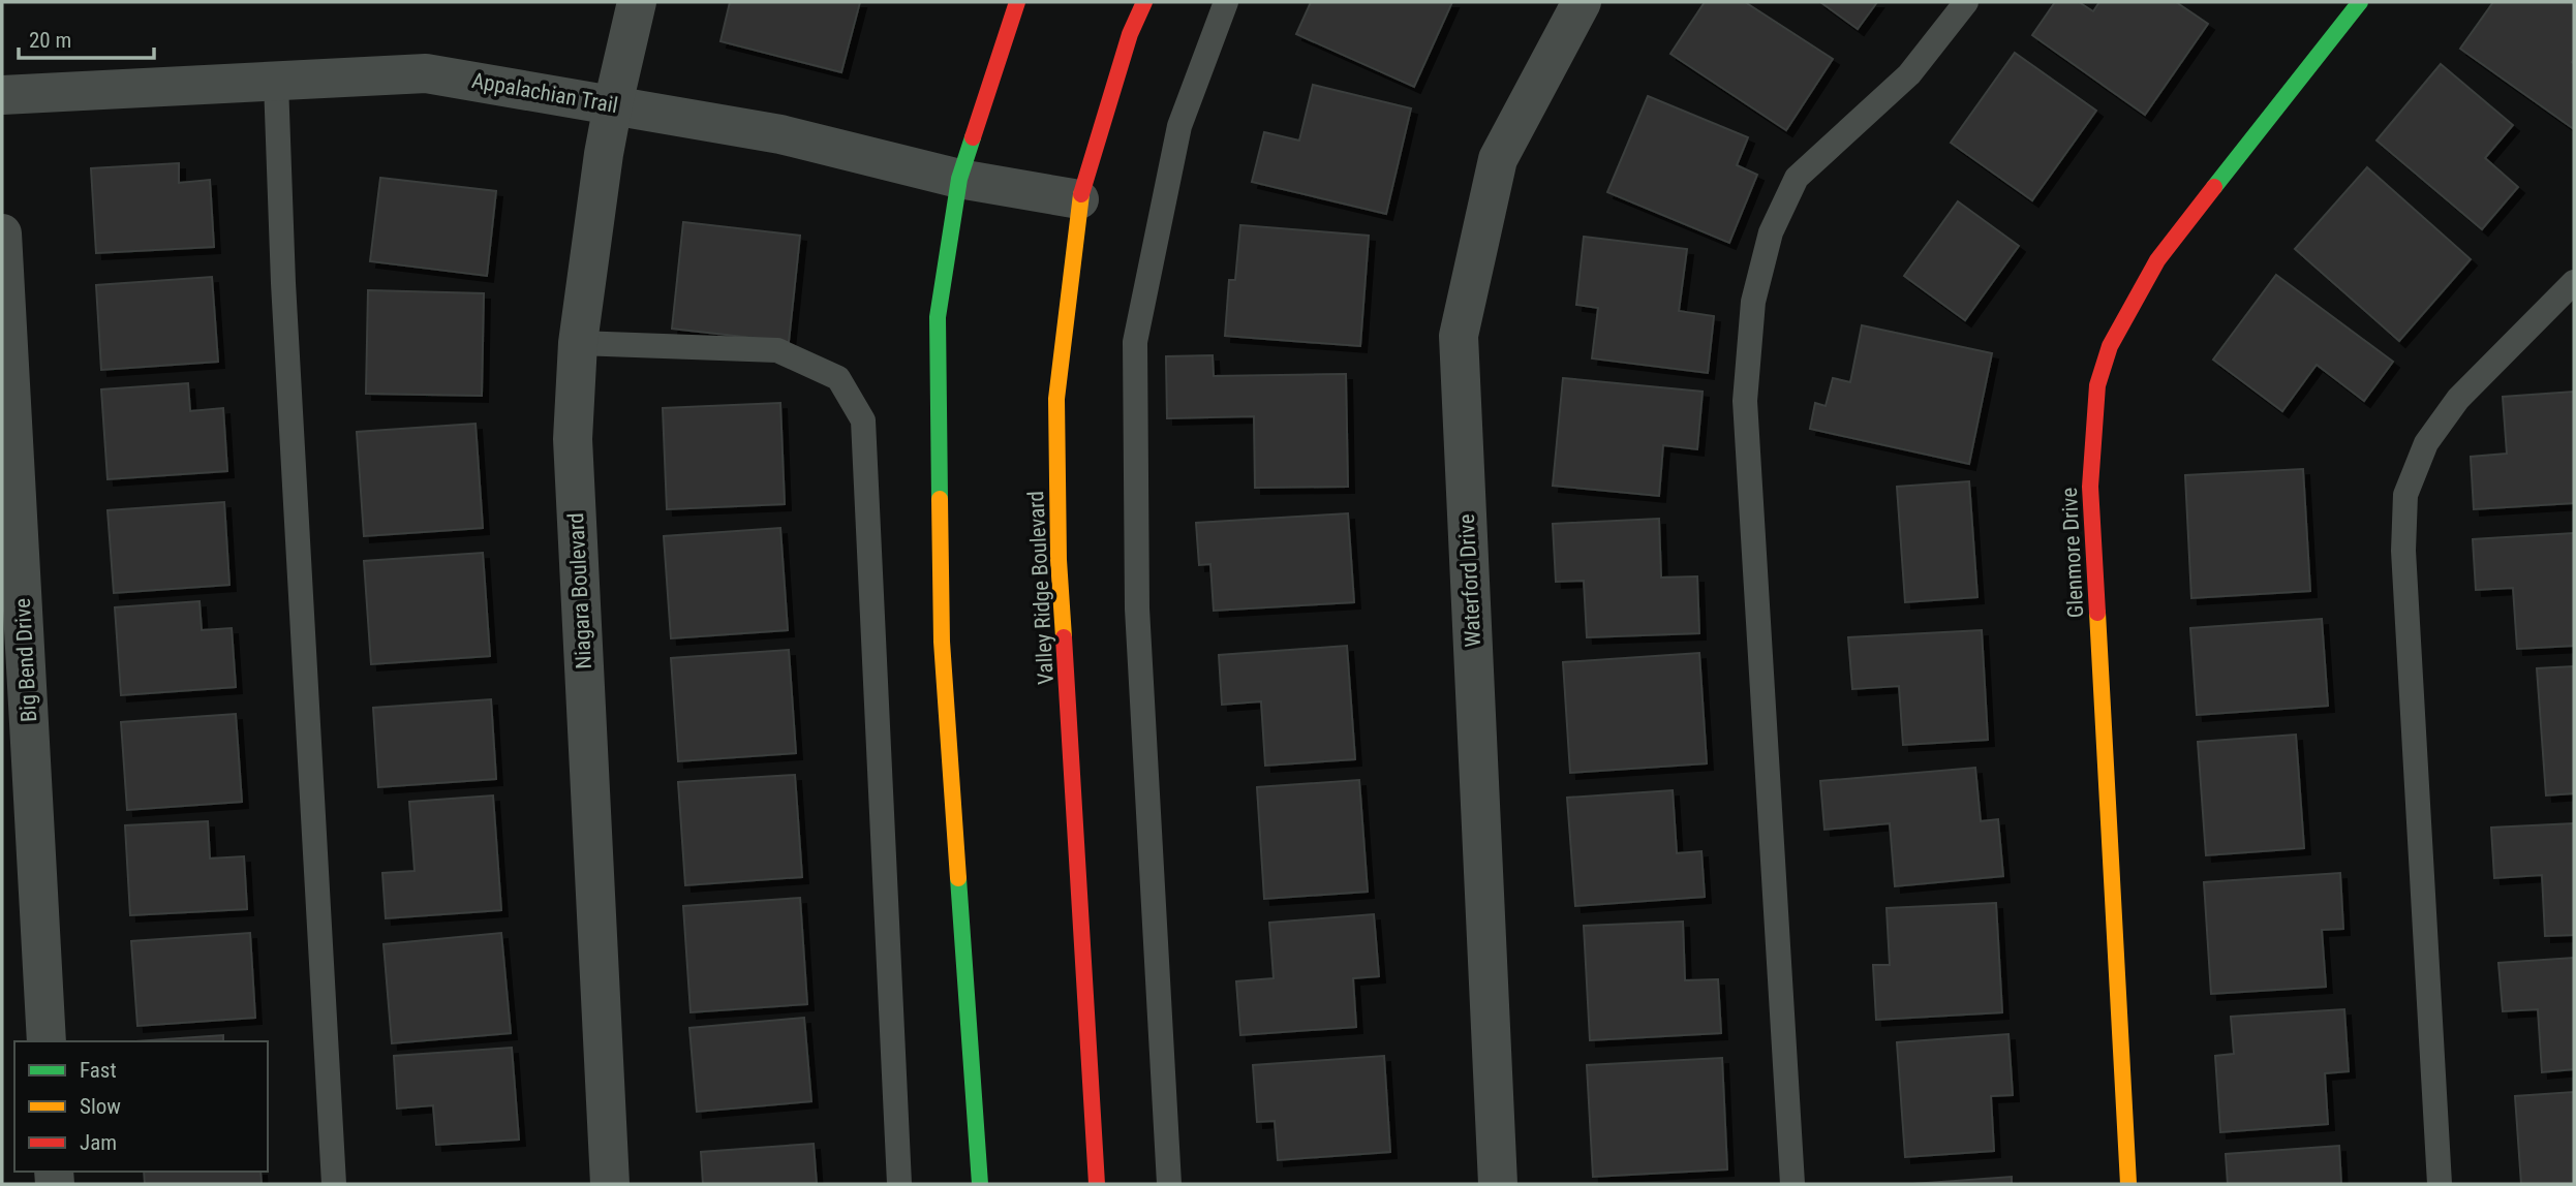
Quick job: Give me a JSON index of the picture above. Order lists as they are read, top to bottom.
{
  "streets": {
    "main road": ["Glenmore Drive", "Valley Ridge Boulevard"],
    "street": [
      "Appalachian Trail",
      "Waterford Drive",
      "Niagara Boulevard",
      "Big Bend Drive"
    ]
  },
  "crossings": [
    ["Appalachian Trail", "Valley Ridge Boulevard"],
    ["Appalachian Trail", "Niagara Boulevard"]
  ],
  "legend": ["Fast", "Slow", "Jam"],
  "scale_bar": "20 m"
}
